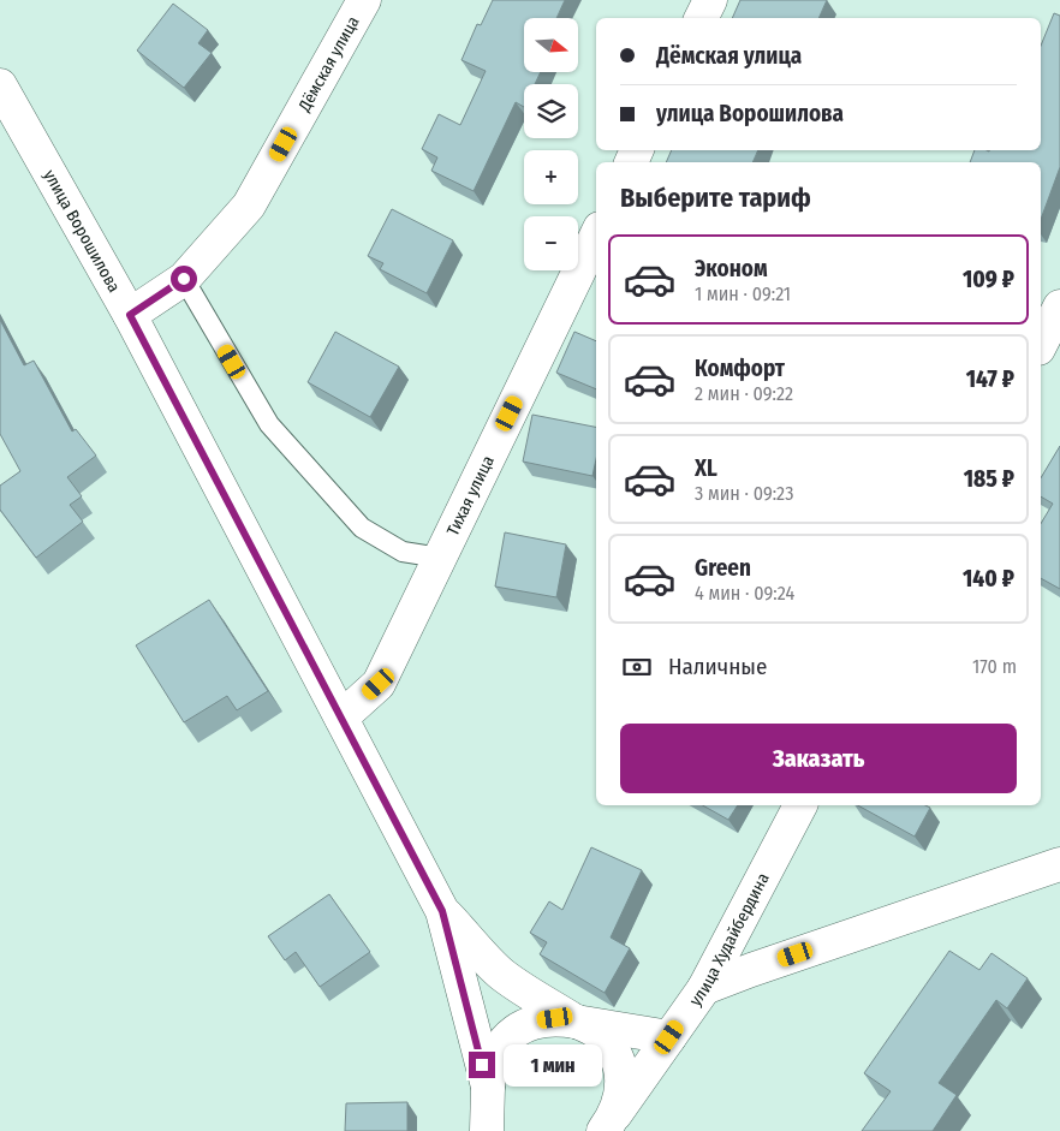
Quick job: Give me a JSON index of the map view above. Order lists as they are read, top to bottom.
{
  "streets": {
    "street": [
      "Дёмская улица",
      "улица Ворошилова",
      "Тихая улица",
      "улица Худайбердина"
    ]
  },
  "crossings": [
    ["Дёмская улица", "улица Ворошилова"],
    ["улица Ворошилова", "Тихая улица"]
  ],
  "north": "right",
  "page": {
    "map_buttons": ["+", "−"],
    "banner": ["Дёмская улица", "улица Ворошилова"],
    "heading": "Выберите тариф",
    "list": [
      {
        "name": "Эконом",
        "note": "1 мин · 09:21",
        "value": "109 ₽"
      },
      {
        "name": "Комфорт",
        "note": "2 мин · 09:22",
        "value": "147 ₽"
      },
      {
        "name": "XL",
        "note": "3 мин · 09:23",
        "value": "185 ₽"
      },
      {
        "name": "Green",
        "note": "4 мин · 09:24",
        "value": "140 ₽"
      }
    ],
    "pay": ["Наличные", "170 m"],
    "buttons": "Заказать",
    "bubble": "1 мин"
  }
}
